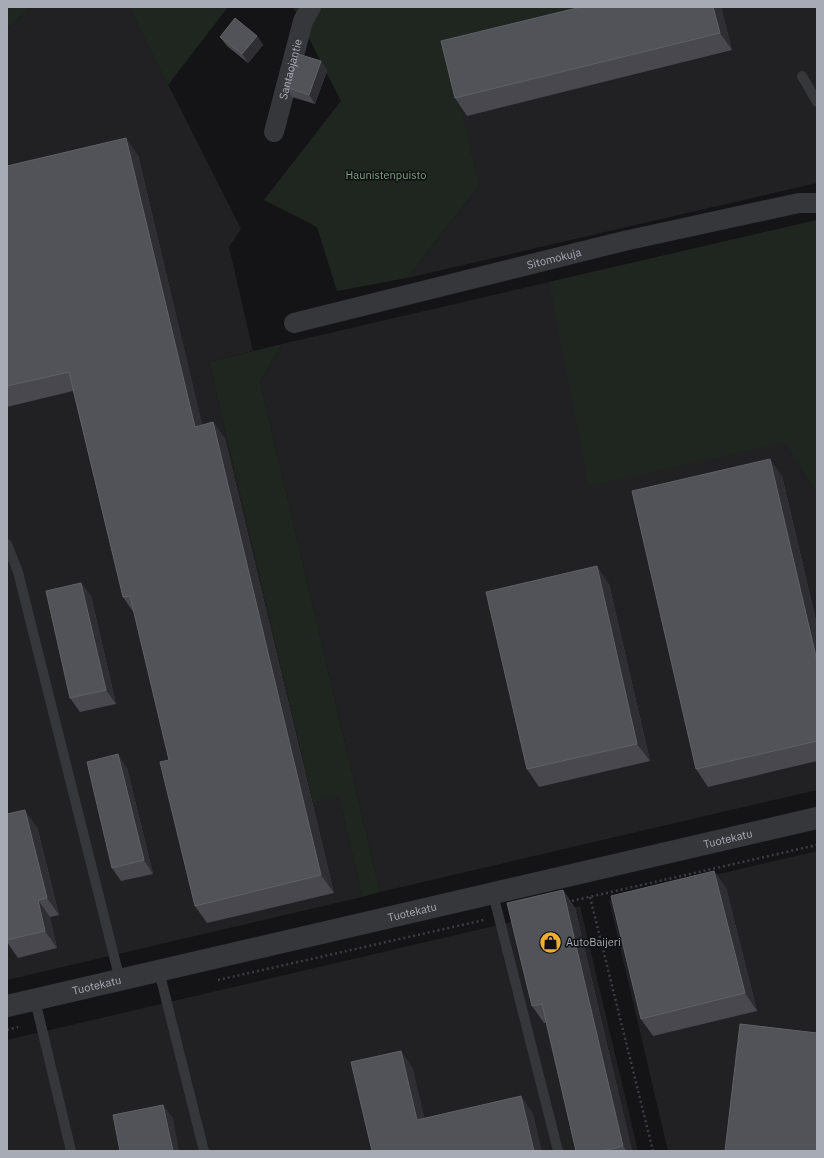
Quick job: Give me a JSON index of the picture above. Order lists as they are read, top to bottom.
{
  "streets": {
    "street": ["Santaojantie", "Sitomokuja", "Tuotekatu"]
  },
  "parks": ["Haunistenpuisto"],
  "places": {
    "shop": ["AutoBaijeri"]
  }
}
